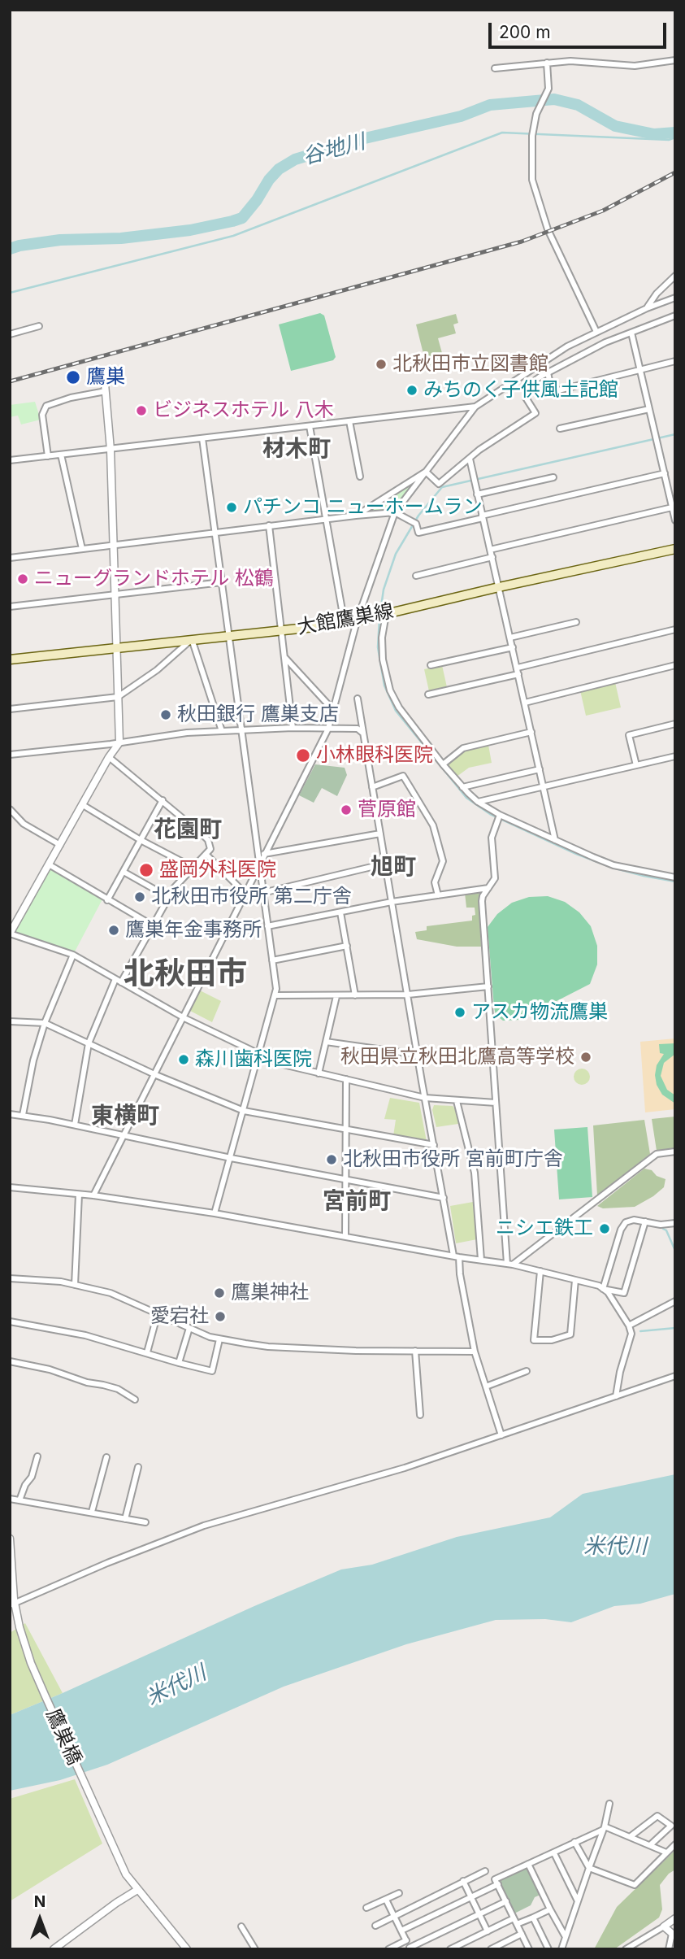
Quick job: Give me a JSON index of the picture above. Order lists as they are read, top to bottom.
{
  "streets": {
    "main road": ["大館鷹巣線"],
    "street": ["鷹巣橋"]
  },
  "districts": [
    "材木町",
    "花園町",
    "旭町",
    "北秋田市",
    "東横町",
    "宮前町"
  ],
  "water": ["谷地川", "米代川"],
  "places": [
    "北秋田市立図書館",
    "鷹巣",
    "みちのく子供風土記館",
    "ビジネスホテル 八木",
    "パチンコ ニューホームラン",
    "ニューグランドホテル 松鶴",
    "秋田銀行 鷹巣支店",
    "小林眼科医院",
    "菅原館",
    "盛岡外科医院",
    "北秋田市役所 第二庁舎",
    "鷹巣年金事務所",
    "アスカ物流鷹巣",
    "秋田県立秋田北鷹高等学校",
    "森川歯科医院",
    "北秋田市役所 宮前町庁舎",
    "ニシエ鉄工",
    "鷹巣神社",
    "愛宕社"
  ],
  "scale_bar": "200 m",
  "north": "top"
}
